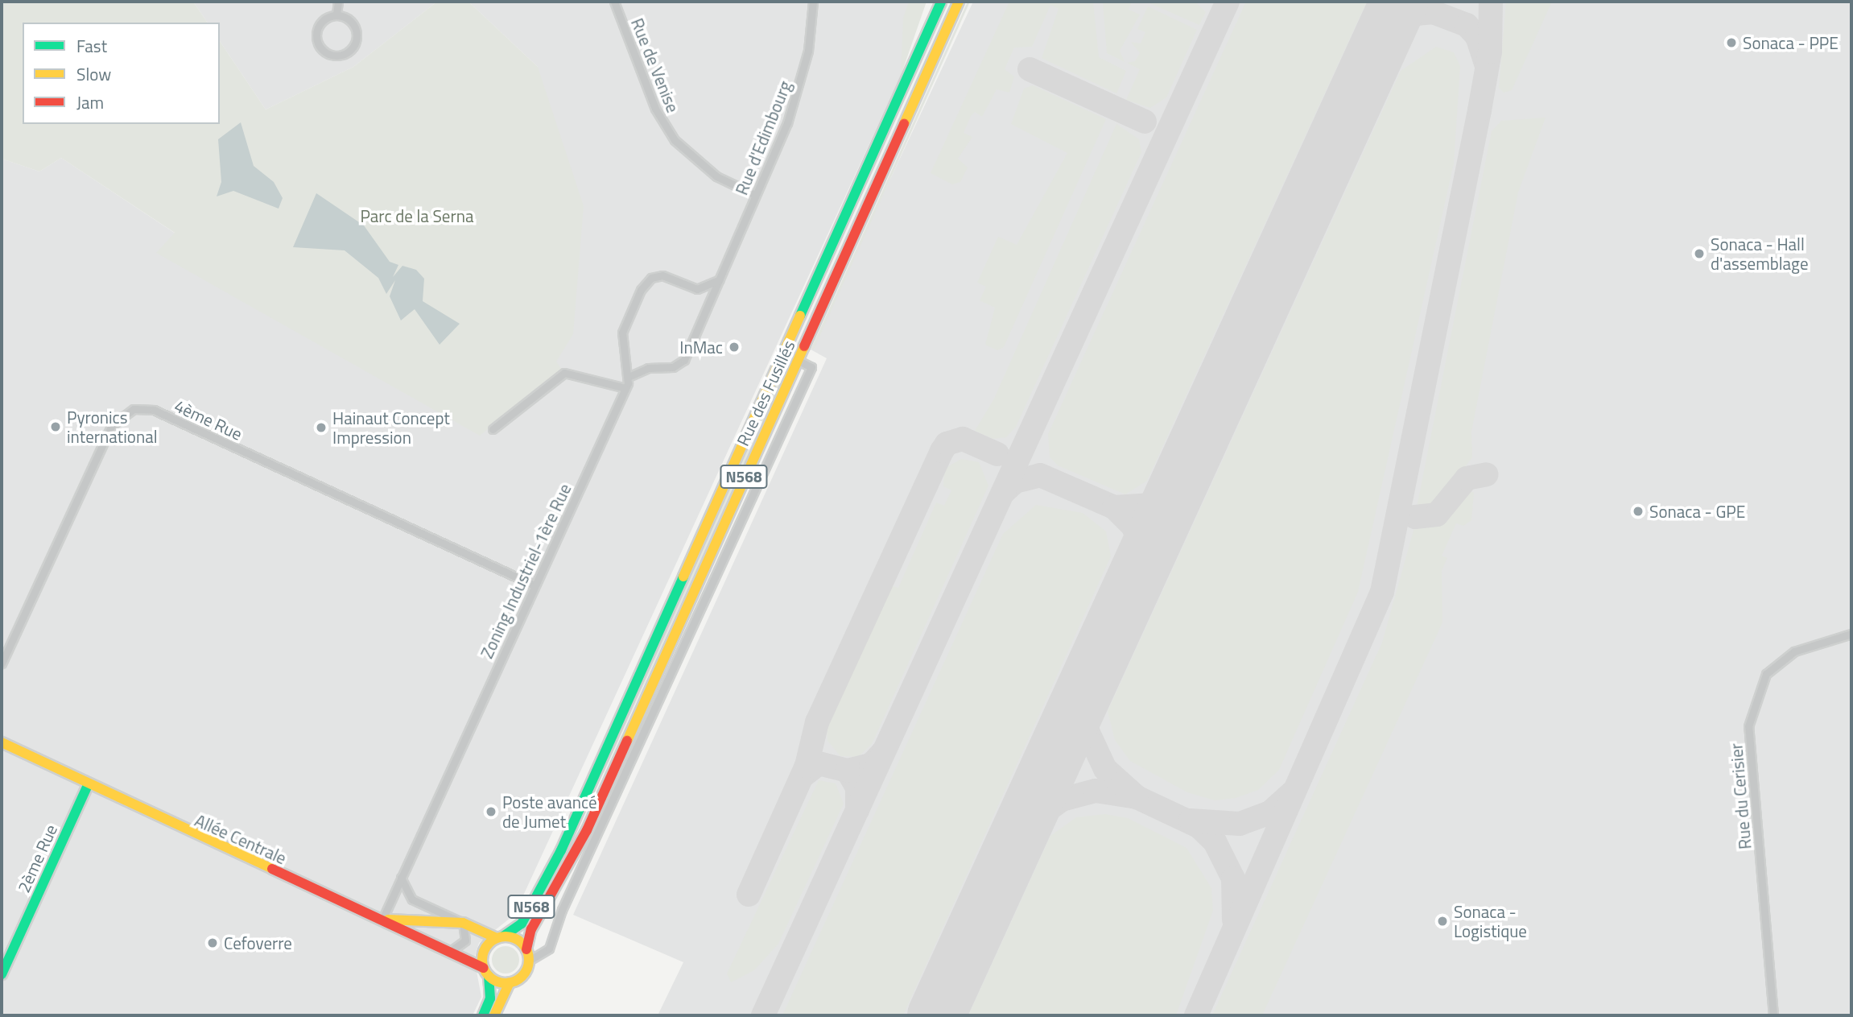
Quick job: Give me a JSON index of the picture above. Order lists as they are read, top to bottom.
{
  "streets": {
    "main road": [
      "Rue des Fusillés",
      "N568",
      "Allée Centrale",
      "2ème Rue"
    ],
    "street": [
      "Rue de Venise",
      "Rue d'Edimbourg",
      "4ème Rue",
      "Zoning Industriel-1ère Rue",
      "Rue du Cerisier"
    ]
  },
  "crossings": [
    ["Rue de Venise", "Rue d'Edimbourg"],
    ["Rue d'Edimbourg", "Zoning Industriel-1ère Rue"],
    ["Rue des Fusillés", "N568"],
    ["Rue des Fusillés", "Allée Centrale"],
    ["4ème Rue", "Zoning Industriel-1ère Rue"],
    ["N568", "Allée Centrale"],
    ["Zoning Industriel-1ère Rue", "Allée Centrale"],
    ["Allée Centrale", "2ème Rue"]
  ],
  "parks": ["Parc de la Serna"],
  "places": [
    "Sonaca - PPE",
    "Sonaca - Hall d'assemblage",
    "InMac",
    "Pyronics international",
    "Hainaut Concept Impression",
    "Sonaca - GPE",
    "Poste avancé de Jumet",
    "Sonaca - Logistique",
    "Cefoverre"
  ],
  "legend": ["Fast", "Slow", "Jam"]
}
